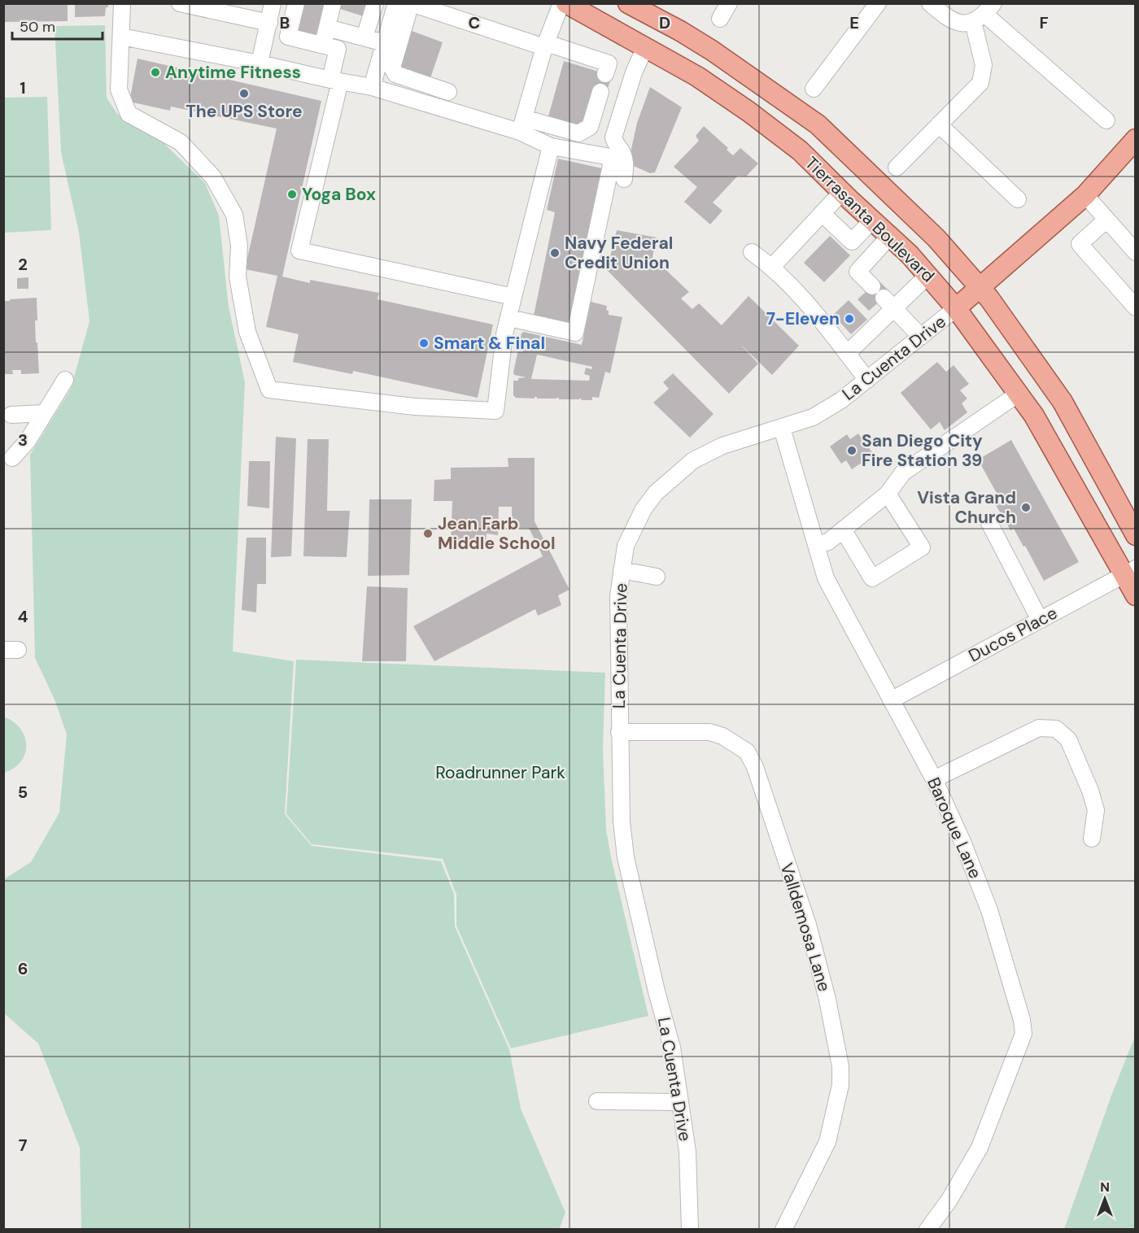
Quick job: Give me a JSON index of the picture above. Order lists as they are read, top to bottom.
{
  "streets": {
    "main road": ["Tierrasanta Boulevard", "La Cuenta Drive"],
    "street": ["Ducos Place", "Baroque Lane", "Valldemosa Lane"]
  },
  "crossings": [
    ["Tierrasanta Boulevard", "La Cuenta Drive"],
    ["Tierrasanta Boulevard", "Ducos Place"],
    ["La Cuenta Drive", "Baroque Lane"],
    ["La Cuenta Drive", "Valldemosa Lane"],
    ["Ducos Place", "Baroque Lane"]
  ],
  "parks": ["Roadrunner Park"],
  "places": [
    "Anytime Fitness",
    "The UPS Store",
    "Yoga Box",
    "Navy Federal Credit Union",
    "7-Eleven",
    "Smart & Final",
    "San Diego City Fire Station 39",
    "Vista Grand Church",
    "Jean Farb Middle School"
  ],
  "scale_bar": "50 m",
  "north": "top",
  "grid": {
    "columns": [
      "B",
      "C",
      "D",
      "E",
      "F"
    ],
    "rows": [
      "1",
      "2",
      "3",
      "4",
      "5",
      "6",
      "7"
    ]
  }
}
